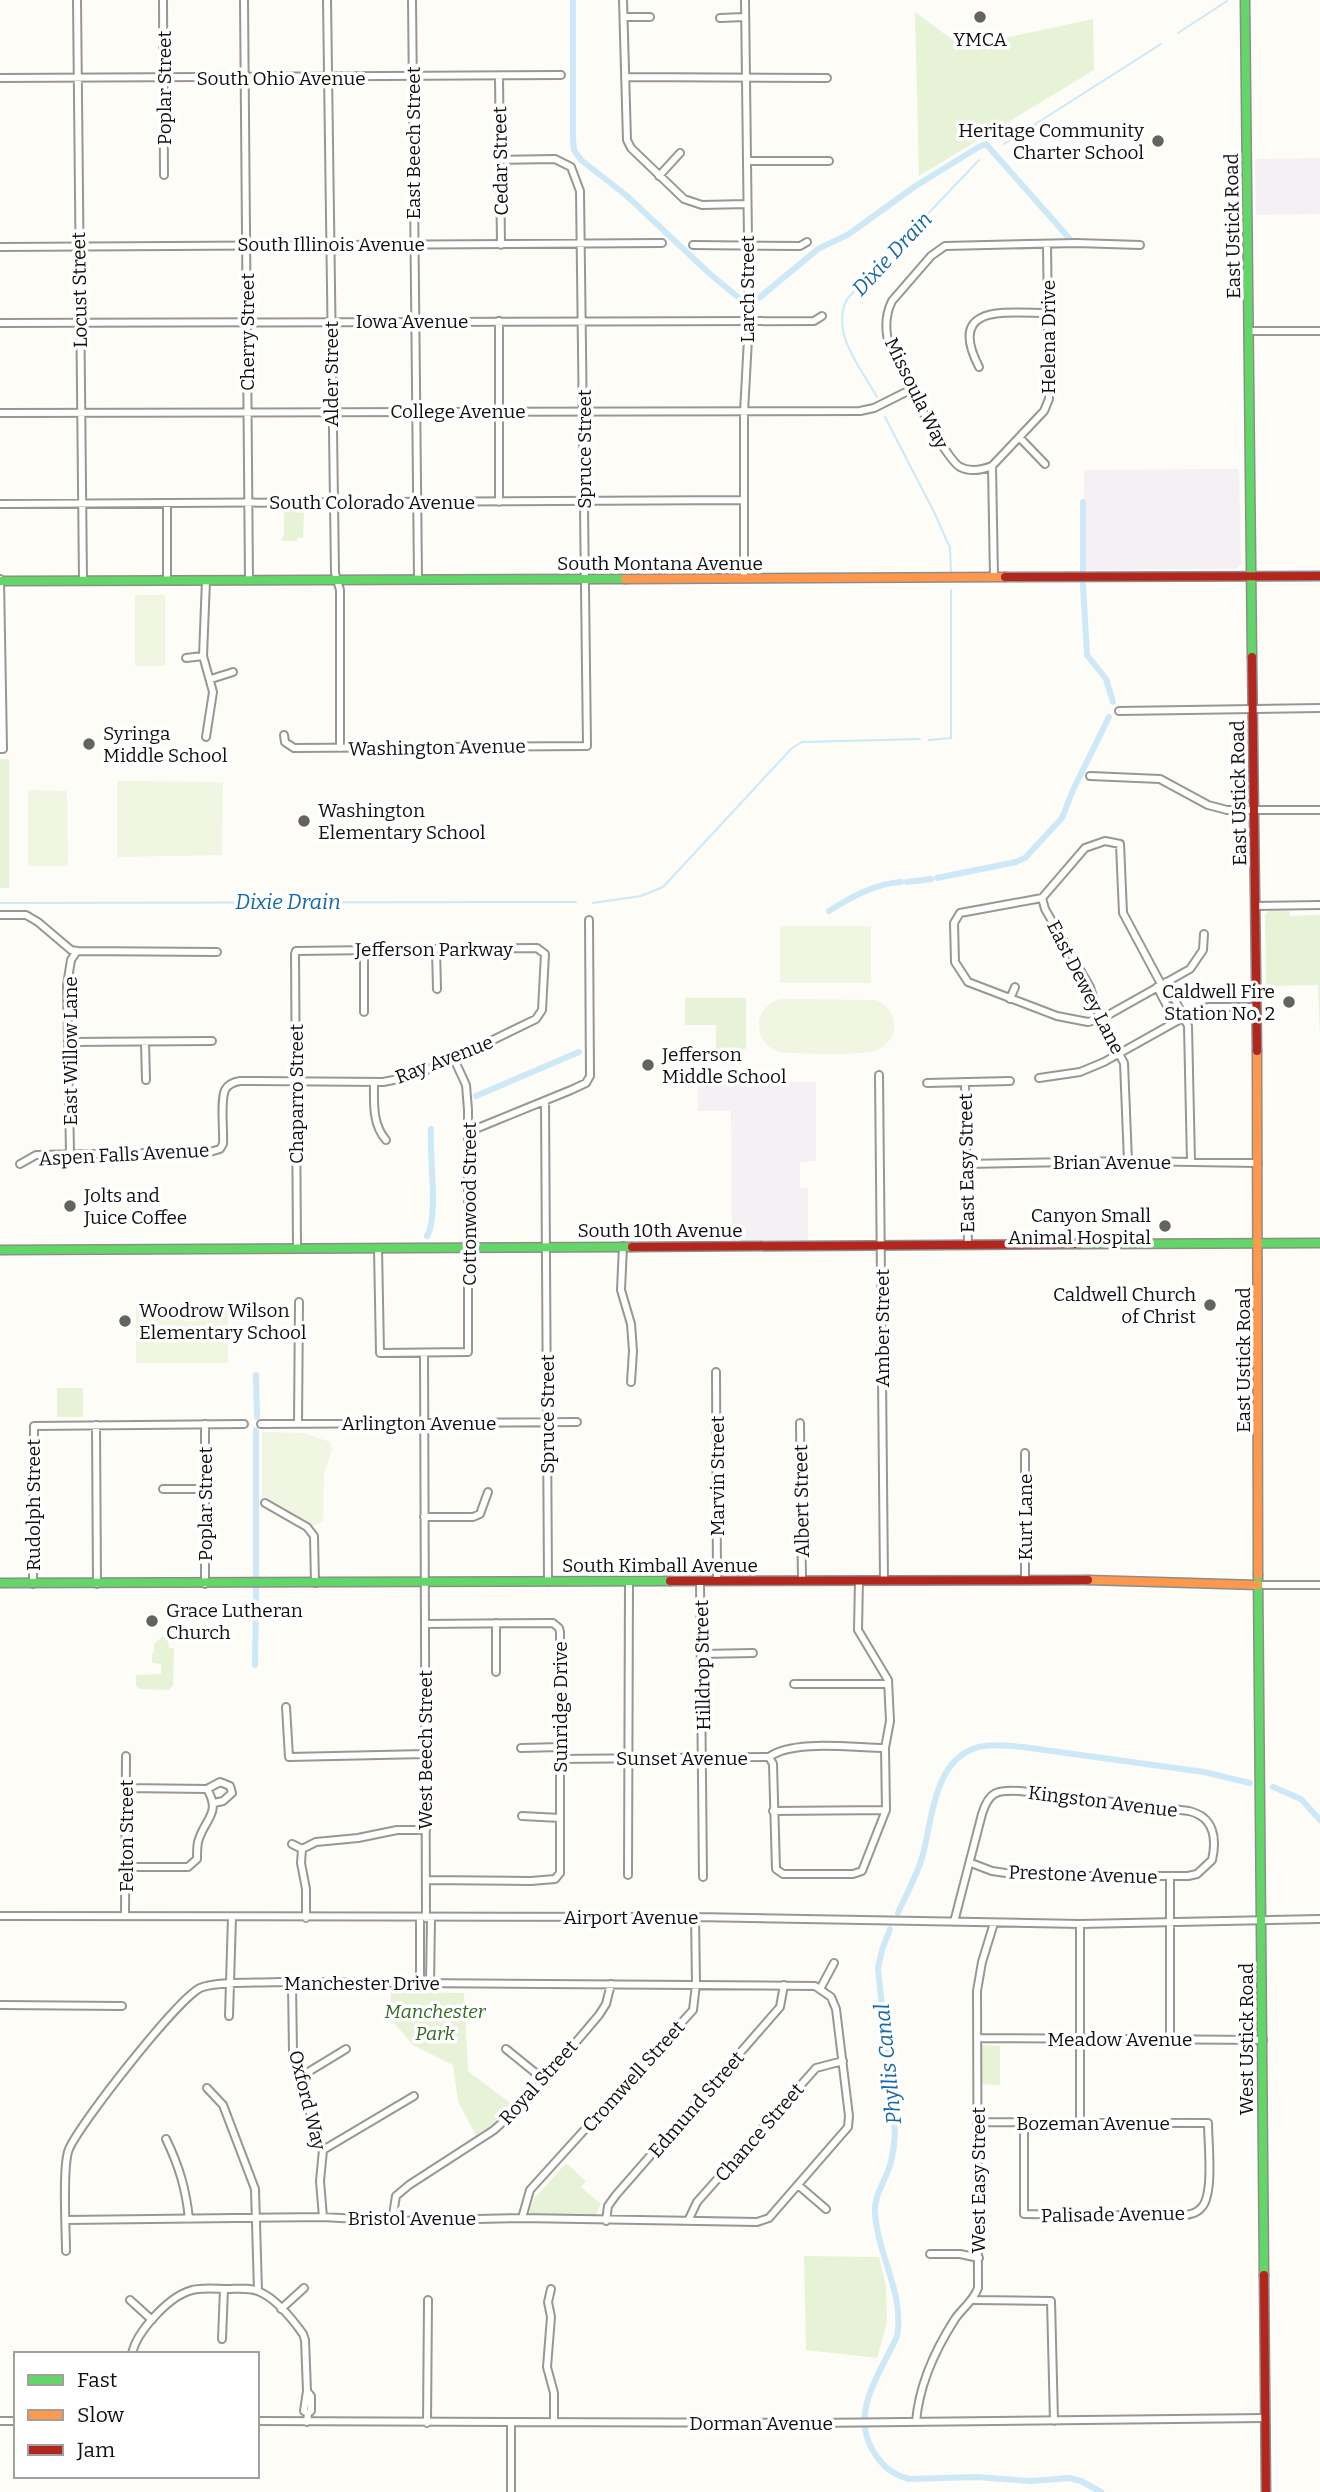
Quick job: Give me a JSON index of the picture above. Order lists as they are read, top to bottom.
{
  "streets": {
    "main road": [
      "East Ustick Road",
      "South Montana Avenue",
      "South 10th Avenue",
      "South Kimball Avenue",
      "West Ustick Road"
    ],
    "street": [
      "South Ohio Avenue",
      "Poplar Street",
      "East Beech Street",
      "Cedar Street",
      "South Illinois Avenue",
      "Larch Street",
      "Locust Street",
      "Iowa Avenue",
      "Cherry Street",
      "Helena Drive",
      "Alder Street",
      "Missoula Way",
      "College Avenue",
      "Spruce Street",
      "South Colorado Avenue",
      "Washington Avenue",
      "Jefferson Parkway",
      "East Dewey Lane",
      "East Willow Lane",
      "Ray Avenue",
      "Chaparro Street",
      "Aspen Falls Avenue",
      "Brian Avenue",
      "East Easy Street",
      "Cottonwood Street",
      "Amber Street",
      "Arlington Avenue",
      "Marvin Street",
      "Albert Street",
      "Rudolph Street",
      "Kurt Lane",
      "Hilldrop Street",
      "Sunridge Drive",
      "West Beech Street",
      "Sunset Avenue",
      "Kingston Avenue",
      "Felton Street",
      "Prestone Avenue",
      "Airport Avenue",
      "Manchester Drive",
      "Meadow Avenue",
      "Cromwell Street",
      "Royal Street",
      "Oxford Way",
      "Edmund Street",
      "Bozeman Avenue",
      "Chance Street",
      "West Easy Street",
      "Palisade Avenue",
      "Bristol Avenue",
      "Dorman Avenue"
    ]
  },
  "crossings": [
    ["South Ohio Avenue", "Poplar Street"],
    ["South Ohio Avenue", "East Beech Street"],
    ["South Ohio Avenue", "Cedar Street"],
    ["South Ohio Avenue", "Locust Street"],
    ["South Ohio Avenue", "Cherry Street"],
    ["South Ohio Avenue", "Alder Street"],
    ["Poplar Street", "South Kimball Avenue"],
    ["East Beech Street", "South Illinois Avenue"],
    ["East Beech Street", "Iowa Avenue"],
    ["East Beech Street", "College Avenue"],
    ["East Beech Street", "South Colorado Avenue"],
    ["East Beech Street", "South Montana Avenue"],
    ["Cedar Street", "South Illinois Avenue"],
    ["Cedar Street", "Spruce Street"],
    ["East Ustick Road", "South Montana Avenue"],
    ["East Ustick Road", "Brian Avenue"],
    ["East Ustick Road", "South 10th Avenue"],
    ["East Ustick Road", "South Kimball Avenue"],
    ["East Ustick Road", "West Ustick Road"],
    ["South Illinois Avenue", "Locust Street"],
    ["South Illinois Avenue", "Cherry Street"],
    ["South Illinois Avenue", "Alder Street"],
    ["South Illinois Avenue", "Spruce Street"],
    ["Larch Street", "Iowa Avenue"],
    ["Larch Street", "College Avenue"],
    ["Larch Street", "South Colorado Avenue"],
    ["Larch Street", "South Montana Avenue"],
    ["Locust Street", "Iowa Avenue"],
    ["Locust Street", "College Avenue"],
    ["Locust Street", "South Colorado Avenue"],
    ["Locust Street", "South Montana Avenue"],
    ["Iowa Avenue", "Cherry Street"],
    ["Iowa Avenue", "Alder Street"],
    ["Iowa Avenue", "Spruce Street"],
    ["Cherry Street", "College Avenue"],
    ["Cherry Street", "South Colorado Avenue"],
    ["Cherry Street", "South Montana Avenue"],
    ["Helena Drive", "Missoula Way"],
    ["Alder Street", "College Avenue"],
    ["Alder Street", "South Colorado Avenue"],
    ["Alder Street", "South Montana Avenue"],
    ["Alder Street", "Washington Avenue"],
    ["Missoula Way", "College Avenue"],
    ["College Avenue", "Spruce Street"],
    ["Spruce Street", "South Colorado Avenue"],
    ["Spruce Street", "South Montana Avenue"],
    ["Spruce Street", "Washington Avenue"],
    ["Spruce Street", "South 10th Avenue"],
    ["Spruce Street", "Arlington Avenue"],
    ["Spruce Street", "South Kimball Avenue"],
    ["Jefferson Parkway", "Ray Avenue"],
    ["Jefferson Parkway", "Chaparro Street"],
    ["East Dewey Lane", "Brian Avenue"],
    ["East Willow Lane", "Aspen Falls Avenue"],
    ["Ray Avenue", "Chaparro Street"],
    ["Ray Avenue", "Aspen Falls Avenue"],
    ["Ray Avenue", "Cottonwood Street"],
    ["Chaparro Street", "Aspen Falls Avenue"],
    ["Chaparro Street", "South 10th Avenue"],
    ["Brian Avenue", "East Easy Street"],
    ["East Easy Street", "South 10th Avenue"],
    ["Cottonwood Street", "South 10th Avenue"],
    ["South 10th Avenue", "Amber Street"],
    ["Amber Street", "South Kimball Avenue"],
    ["Marvin Street", "South Kimball Avenue"],
    ["Albert Street", "South Kimball Avenue"],
    ["Rudolph Street", "South Kimball Avenue"],
    ["Kurt Lane", "South Kimball Avenue"],
    ["South Kimball Avenue", "Hilldrop Street"],
    ["South Kimball Avenue", "West Beech Street"],
    ["South Kimball Avenue", "West Ustick Road"],
    ["Hilldrop Street", "Sunset Avenue"],
    ["Sunridge Drive", "West Beech Street"],
    ["Sunridge Drive", "Sunset Avenue"],
    ["West Beech Street", "Airport Avenue"],
    ["West Beech Street", "Manchester Drive"],
    ["Kingston Avenue", "Prestone Avenue"],
    ["Felton Street", "Airport Avenue"],
    ["Airport Avenue", "West Ustick Road"],
    ["Airport Avenue", "Cromwell Street"],
    ["Airport Avenue", "West Easy Street"],
    ["Manchester Drive", "Cromwell Street"],
    ["Manchester Drive", "Royal Street"],
    ["Manchester Drive", "Oxford Way"],
    ["Manchester Drive", "Edmund Street"],
    ["Manchester Drive", "Chance Street"],
    ["Manchester Drive", "Bristol Avenue"],
    ["Meadow Avenue", "West Ustick Road"],
    ["Meadow Avenue", "West Easy Street"],
    ["West Ustick Road", "Dorman Avenue"],
    ["Cromwell Street", "Bristol Avenue"],
    ["Royal Street", "Bristol Avenue"],
    ["Oxford Way", "Bristol Avenue"],
    ["Edmund Street", "Bristol Avenue"],
    ["Bozeman Avenue", "West Easy Street"],
    ["Bozeman Avenue", "Palisade Avenue"],
    ["Chance Street", "Bristol Avenue"]
  ],
  "water": ["Dixie Drain", "Phyllis Canal"],
  "parks": ["Manchester Park"],
  "places": [
    "YMCA",
    "Heritage Community Charter School",
    "Syringa Middle School",
    "Washington Elementary School",
    "Caldwell Fire Station No. 2",
    "Jefferson Middle School",
    "Jolts and Juice Coffee",
    "Canyon Small Animal Hospital",
    "Caldwell Church of Christ",
    "Woodrow Wilson Elementary School",
    "Grace Lutheran Church"
  ],
  "legend": ["Fast", "Slow", "Jam"]
}
